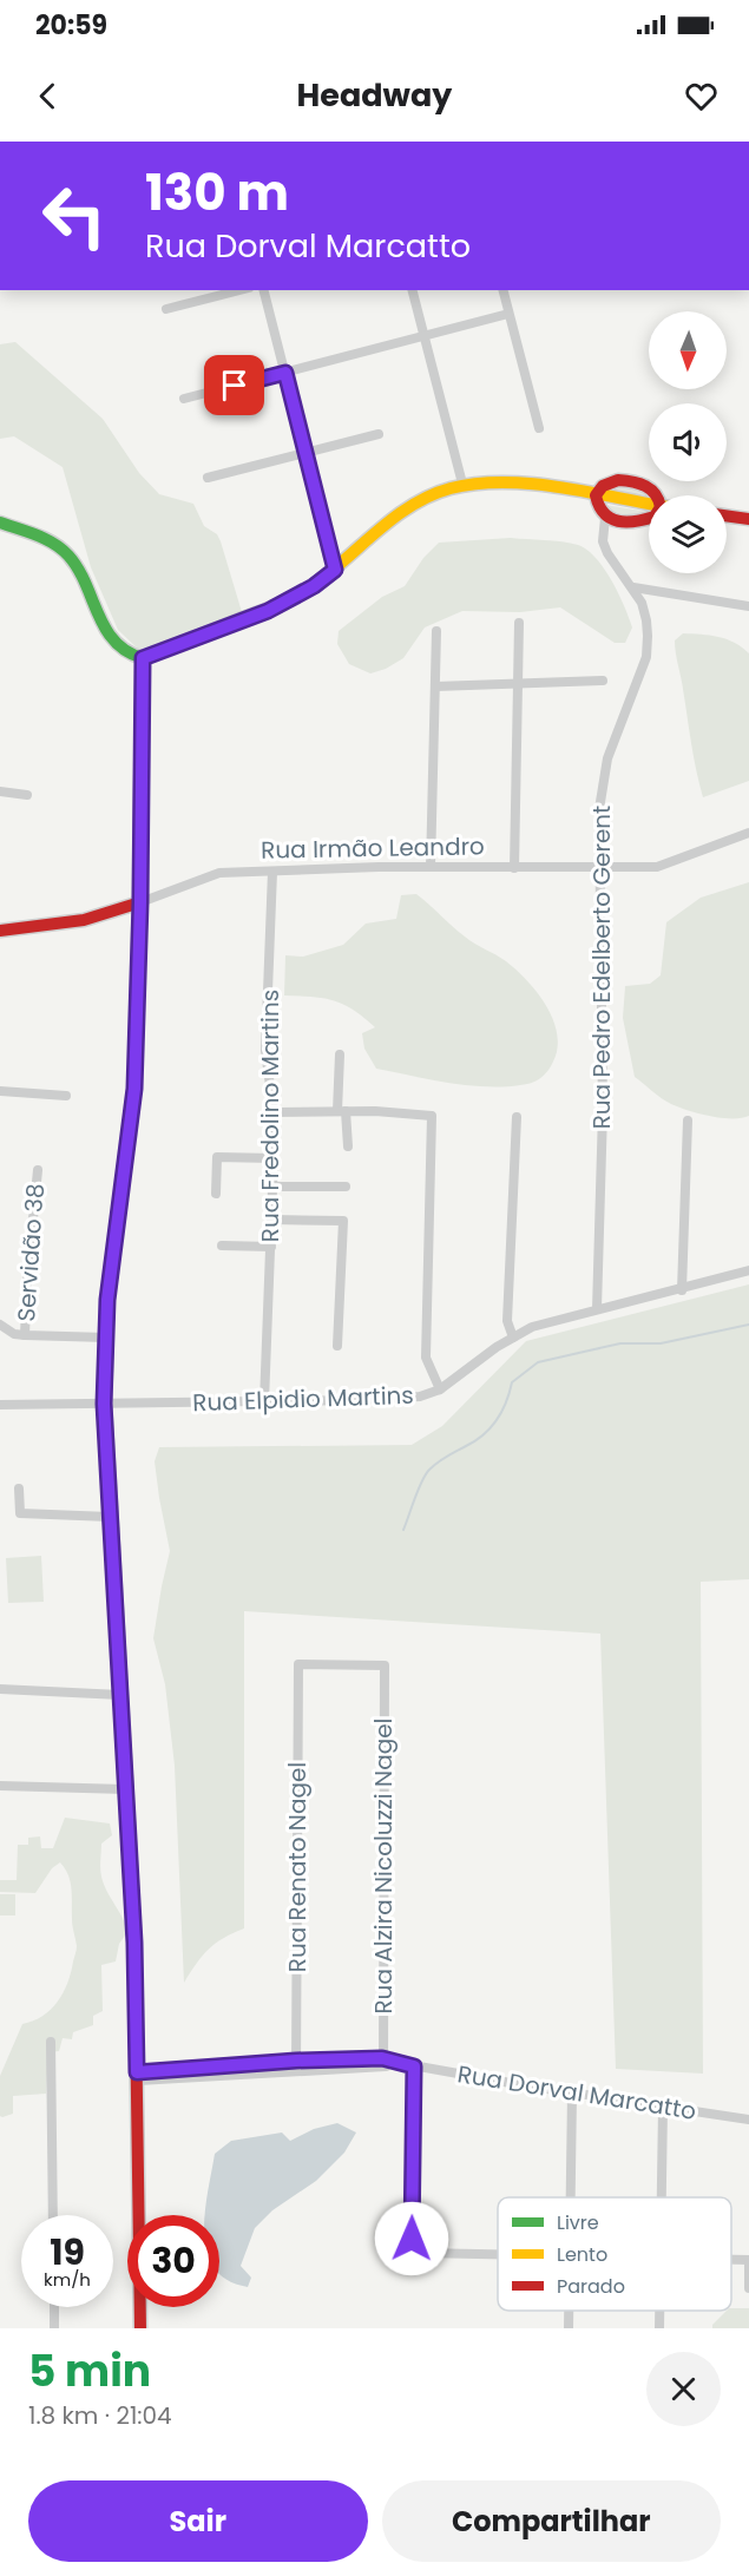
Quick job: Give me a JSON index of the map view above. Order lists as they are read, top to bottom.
{
  "streets": {
    "street": [
      "Rua Irmão Leandro",
      "Rua Pedro Edelberto Gerent",
      "Rua Fredolino Martins",
      "Servidão 38",
      "Rua Elpidio Martins",
      "Rua Alzira Nicoluzzi Nagel",
      "Rua Renato Nagel",
      "Rua Dorval Marcatto"
    ]
  },
  "crossings": [
    ["Rua Irmão Leandro", "Rua Pedro Edelberto Gerent"],
    ["Rua Irmão Leandro", "Rua Fredolino Martins"],
    ["Rua Pedro Edelberto Gerent", "Rua Elpidio Martins"],
    ["Rua Fredolino Martins", "Rua Elpidio Martins"],
    ["Rua Alzira Nicoluzzi Nagel", "Rua Renato Nagel"],
    ["Rua Alzira Nicoluzzi Nagel", "Rua Dorval Marcatto"],
    ["Rua Renato Nagel", "Rua Dorval Marcatto"]
  ],
  "legend": ["Livre", "Lento", "Parado"],
  "north": "bottom",
  "page": {
    "status": "20:59",
    "header": "Headway",
    "turn": ["130 m", "Rua Dorval Marcatto"],
    "speed": "19 km/h",
    "limit": "30",
    "heading": ["5 min", "1.8 km · 21:04"],
    "buttons": ["Sair", "Compartilhar"]
  }
}
